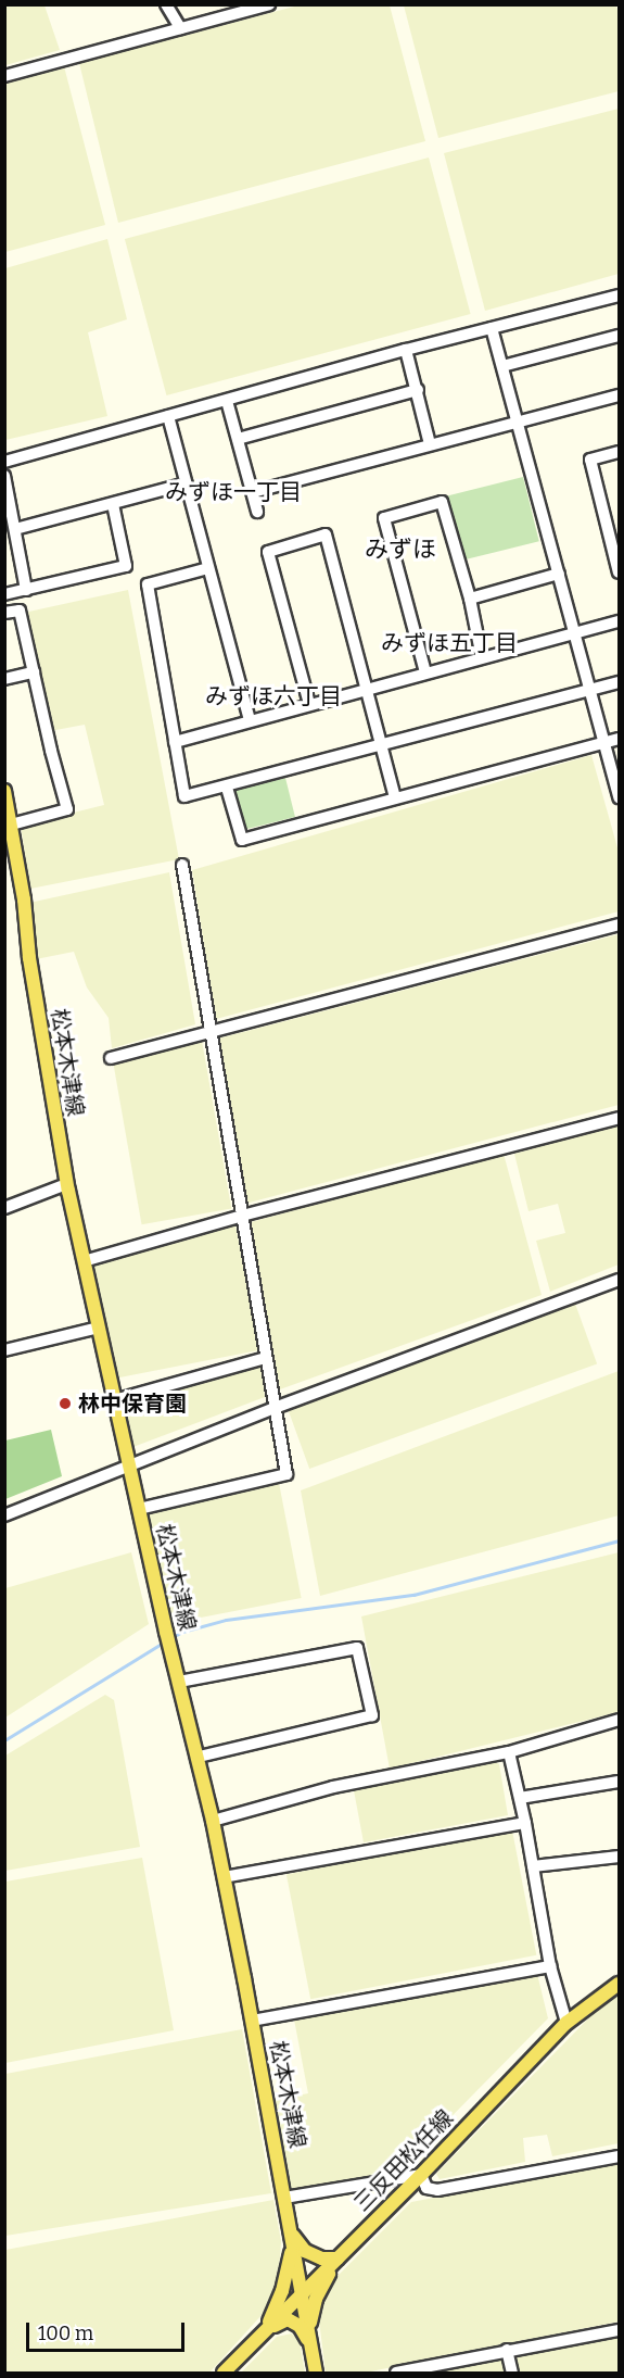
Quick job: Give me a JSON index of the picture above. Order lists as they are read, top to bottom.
{
  "streets": {
    "main road": ["松本木津線", "三反田松任線"]
  },
  "crossings": [
    ["松本木津線", "三反田松任線"]
  ],
  "districts": [
    "みずほ一丁目",
    "みずほ",
    "みずほ五丁目",
    "みずほ六丁目"
  ],
  "places": ["林中保育園"],
  "scale_bar": "100 m"
}
